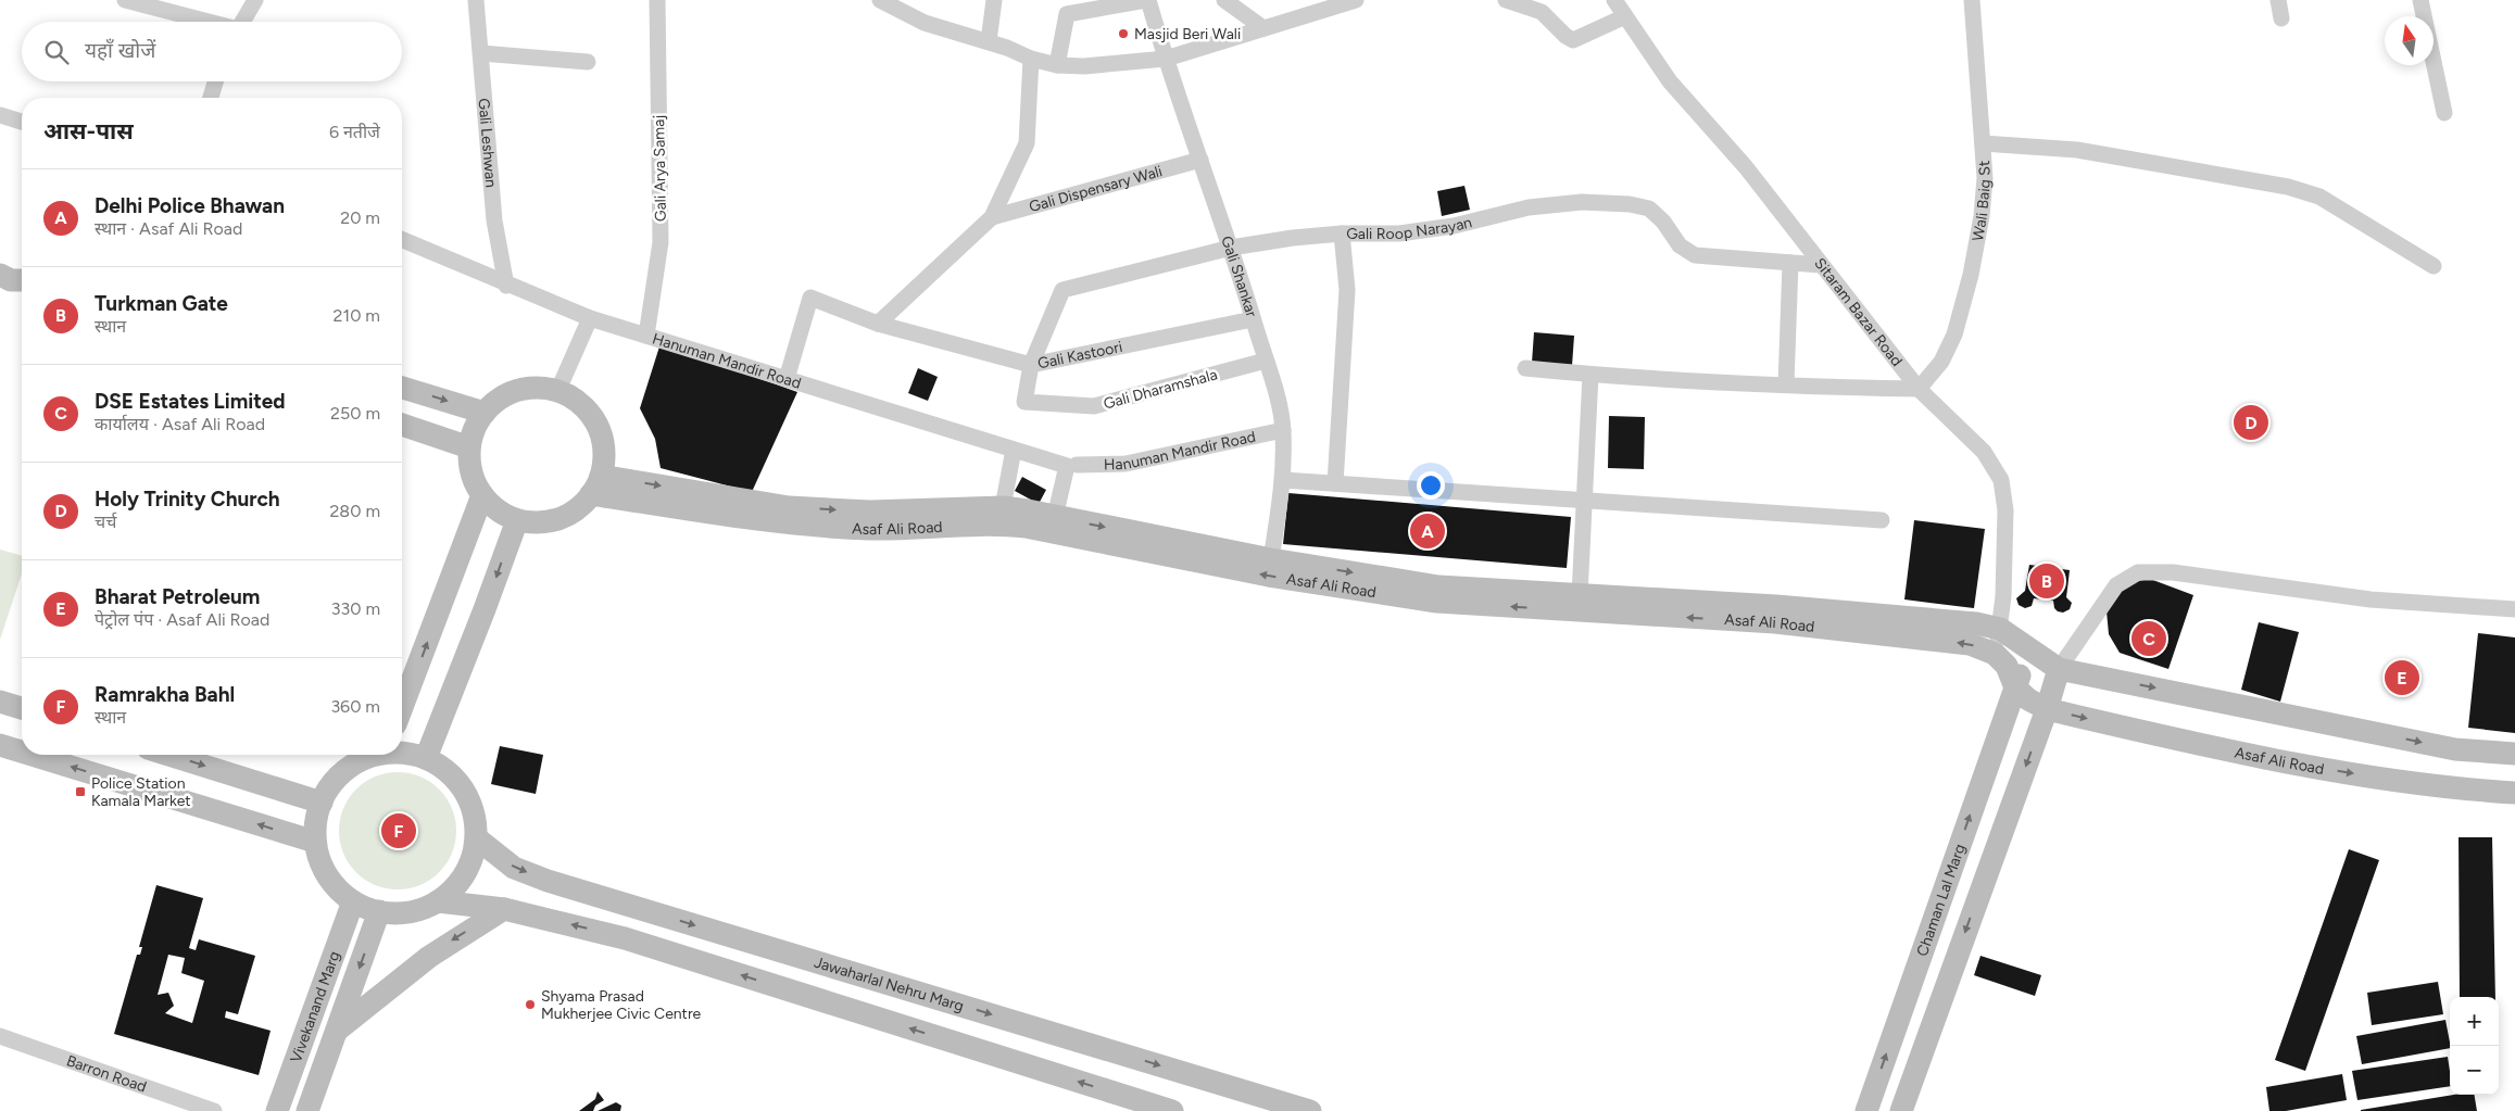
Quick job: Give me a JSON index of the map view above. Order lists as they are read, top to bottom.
{
  "streets": {
    "main road": [
      "Asaf Ali Road",
      "Chaman Lal Marg",
      "Jawaharlal Nehru Marg",
      "Vivekanand Marg"
    ],
    "street": [
      "Gali Leshwan",
      "Gali Arya Samaj",
      "Gali Dispensary Wali",
      "Wali Baig St",
      "Gali Roop Narayan",
      "Gali Shankar",
      "Sitaram Bazar Road",
      "Gali Kastoori",
      "Hanuman Mandir Road",
      "Gali Dharamshala",
      "Barron Road"
    ]
  },
  "crossings": [
    ["Gali Leshwan", "Hanuman Mandir Road"],
    ["Gali Arya Samaj", "Hanuman Mandir Road"],
    ["Gali Dispensary Wali", "Gali Shankar"],
    ["Wali Baig St", "Sitaram Bazar Road"],
    ["Gali Roop Narayan", "Gali Shankar"],
    ["Gali Roop Narayan", "Sitaram Bazar Road"],
    ["Gali Roop Narayan", "Gali Kastoori"],
    ["Gali Roop Narayan", "Gali Dharamshala"],
    ["Gali Shankar", "Gali Kastoori"],
    ["Gali Shankar", "Hanuman Mandir Road"],
    ["Gali Shankar", "Gali Dharamshala"],
    ["Gali Shankar", "Asaf Ali Road"],
    ["Sitaram Bazar Road", "Asaf Ali Road"],
    ["Gali Kastoori", "Hanuman Mandir Road"],
    ["Gali Kastoori", "Gali Dharamshala"],
    ["Asaf Ali Road", "Chaman Lal Marg"]
  ],
  "places": {
    "other": ["Masjid Beri Wali", "Shyama Prasad Mukherjee Civic Centre"],
    "transit": ["Police Station Kamala Market"]
  },
  "north": "top",
  "page": {
    "search": "यहाँ खोजें",
    "heading": ["आस-पास", "6 नतीजे"],
    "list": [
      {
        "mark": "A",
        "name": "Delhi Police Bhawan",
        "note": "स्थान · Asaf Ali Road",
        "value": "20 m"
      },
      {
        "mark": "B",
        "name": "Turkman Gate",
        "note": "स्थान",
        "value": "210 m"
      },
      {
        "mark": "C",
        "name": "DSE Estates Limited",
        "note": "कार्यालय · Asaf Ali Road",
        "value": "250 m"
      },
      {
        "mark": "D",
        "name": "Holy Trinity Church",
        "note": "चर्च",
        "value": "280 m"
      },
      {
        "mark": "E",
        "name": "Bharat Petroleum",
        "note": "पेट्रोल पंप · Asaf Ali Road",
        "value": "330 m"
      },
      {
        "mark": "F",
        "name": "Ramrakha Bahl",
        "note": "स्थान",
        "value": "360 m"
      }
    ],
    "pins": [
      "D",
      "A",
      "B",
      "C",
      "E",
      "F"
    ],
    "map_buttons": ["+", "−"]
  }
}
